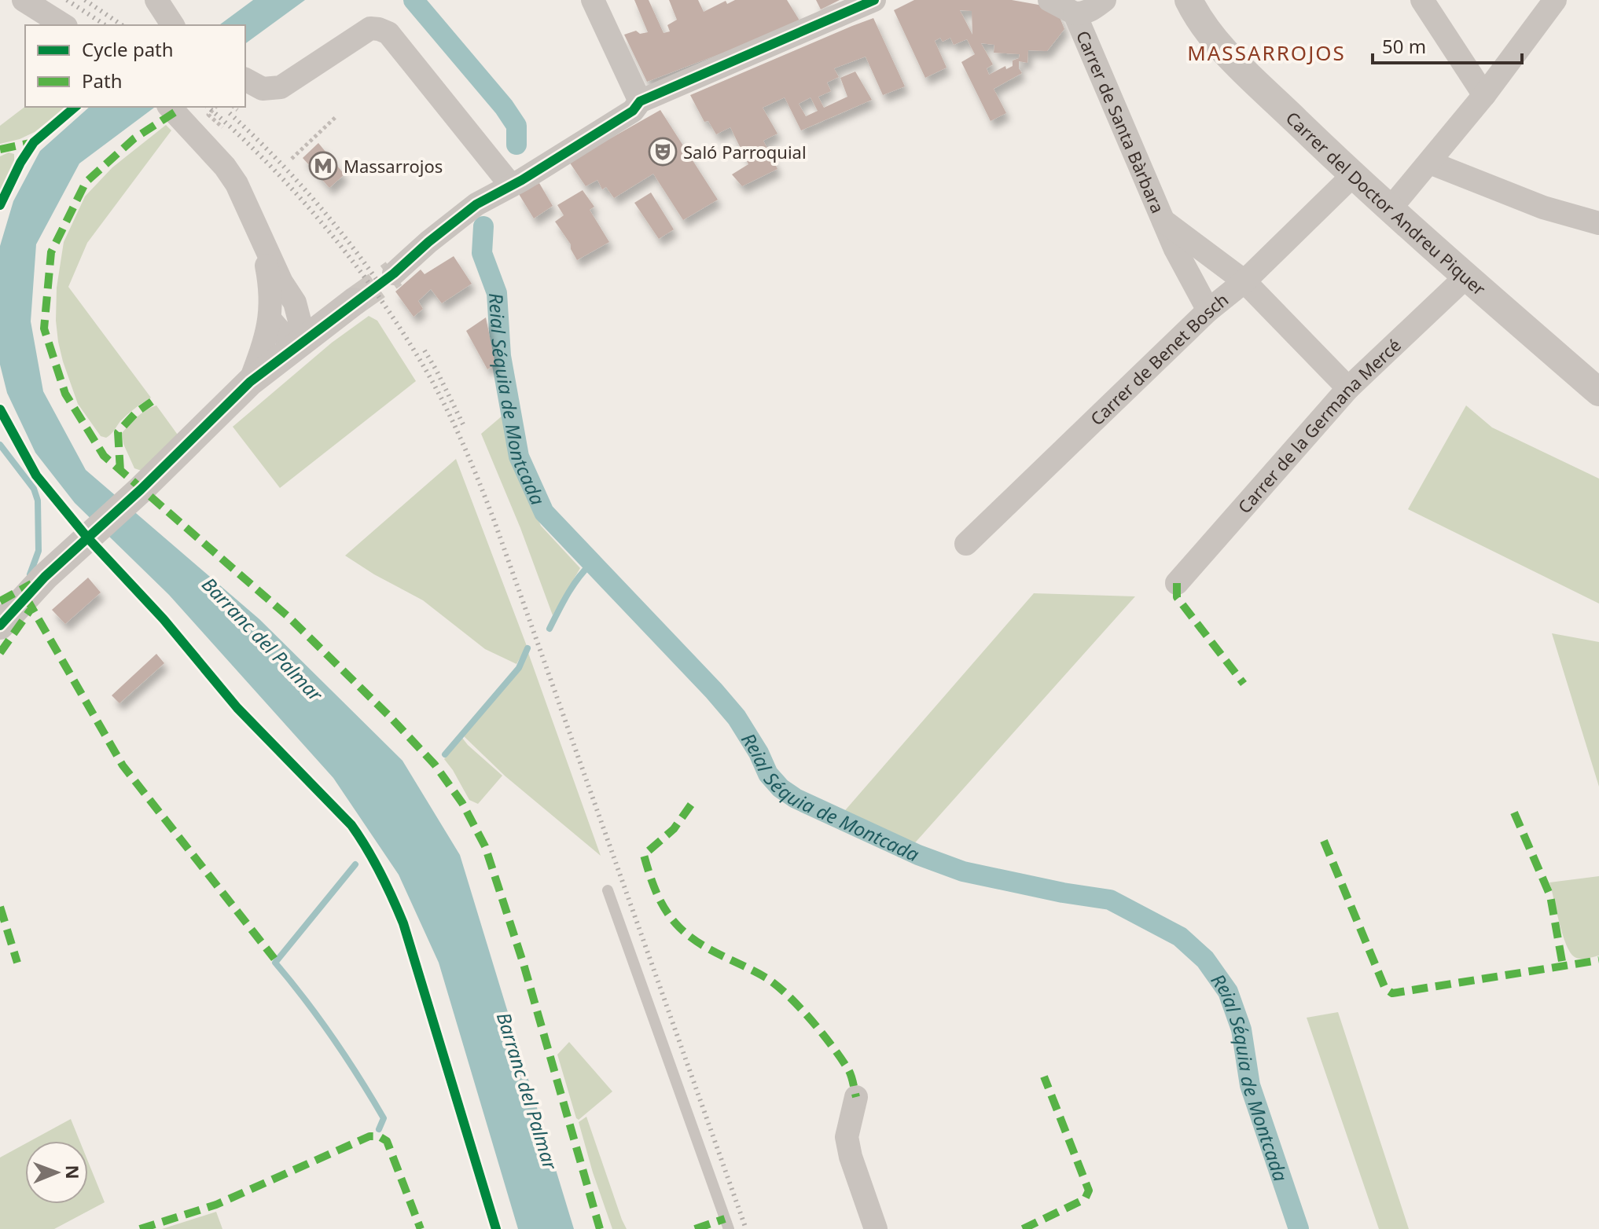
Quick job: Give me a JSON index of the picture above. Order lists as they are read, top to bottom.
{
  "streets": {
    "street": [
      "Carrer de Santa Bàrbara",
      "Carrer del Doctor Andreu Piquer",
      "Carrer de Benet Bosch",
      "Carrer de la Germana Mercé"
    ]
  },
  "crossings": [
    ["Carrer de Santa Bàrbara", "Carrer de Benet Bosch"],
    ["Carrer de Santa Bàrbara", "Carrer de la Germana Mercé"],
    ["Carrer del Doctor Andreu Piquer", "Carrer de Benet Bosch"],
    ["Carrer del Doctor Andreu Piquer", "Carrer de la Germana Mercé"]
  ],
  "districts": ["MASSARROJOS"],
  "water": ["Reial Séquia de Montcada", "Barranc del Palmar"],
  "places": {
    "theatre": ["Saló Parroquial"],
    "metro station": ["Massarrojos"]
  },
  "legend": ["Cycle path", "Path"],
  "scale_bar": "50 m",
  "north": "right"
}
